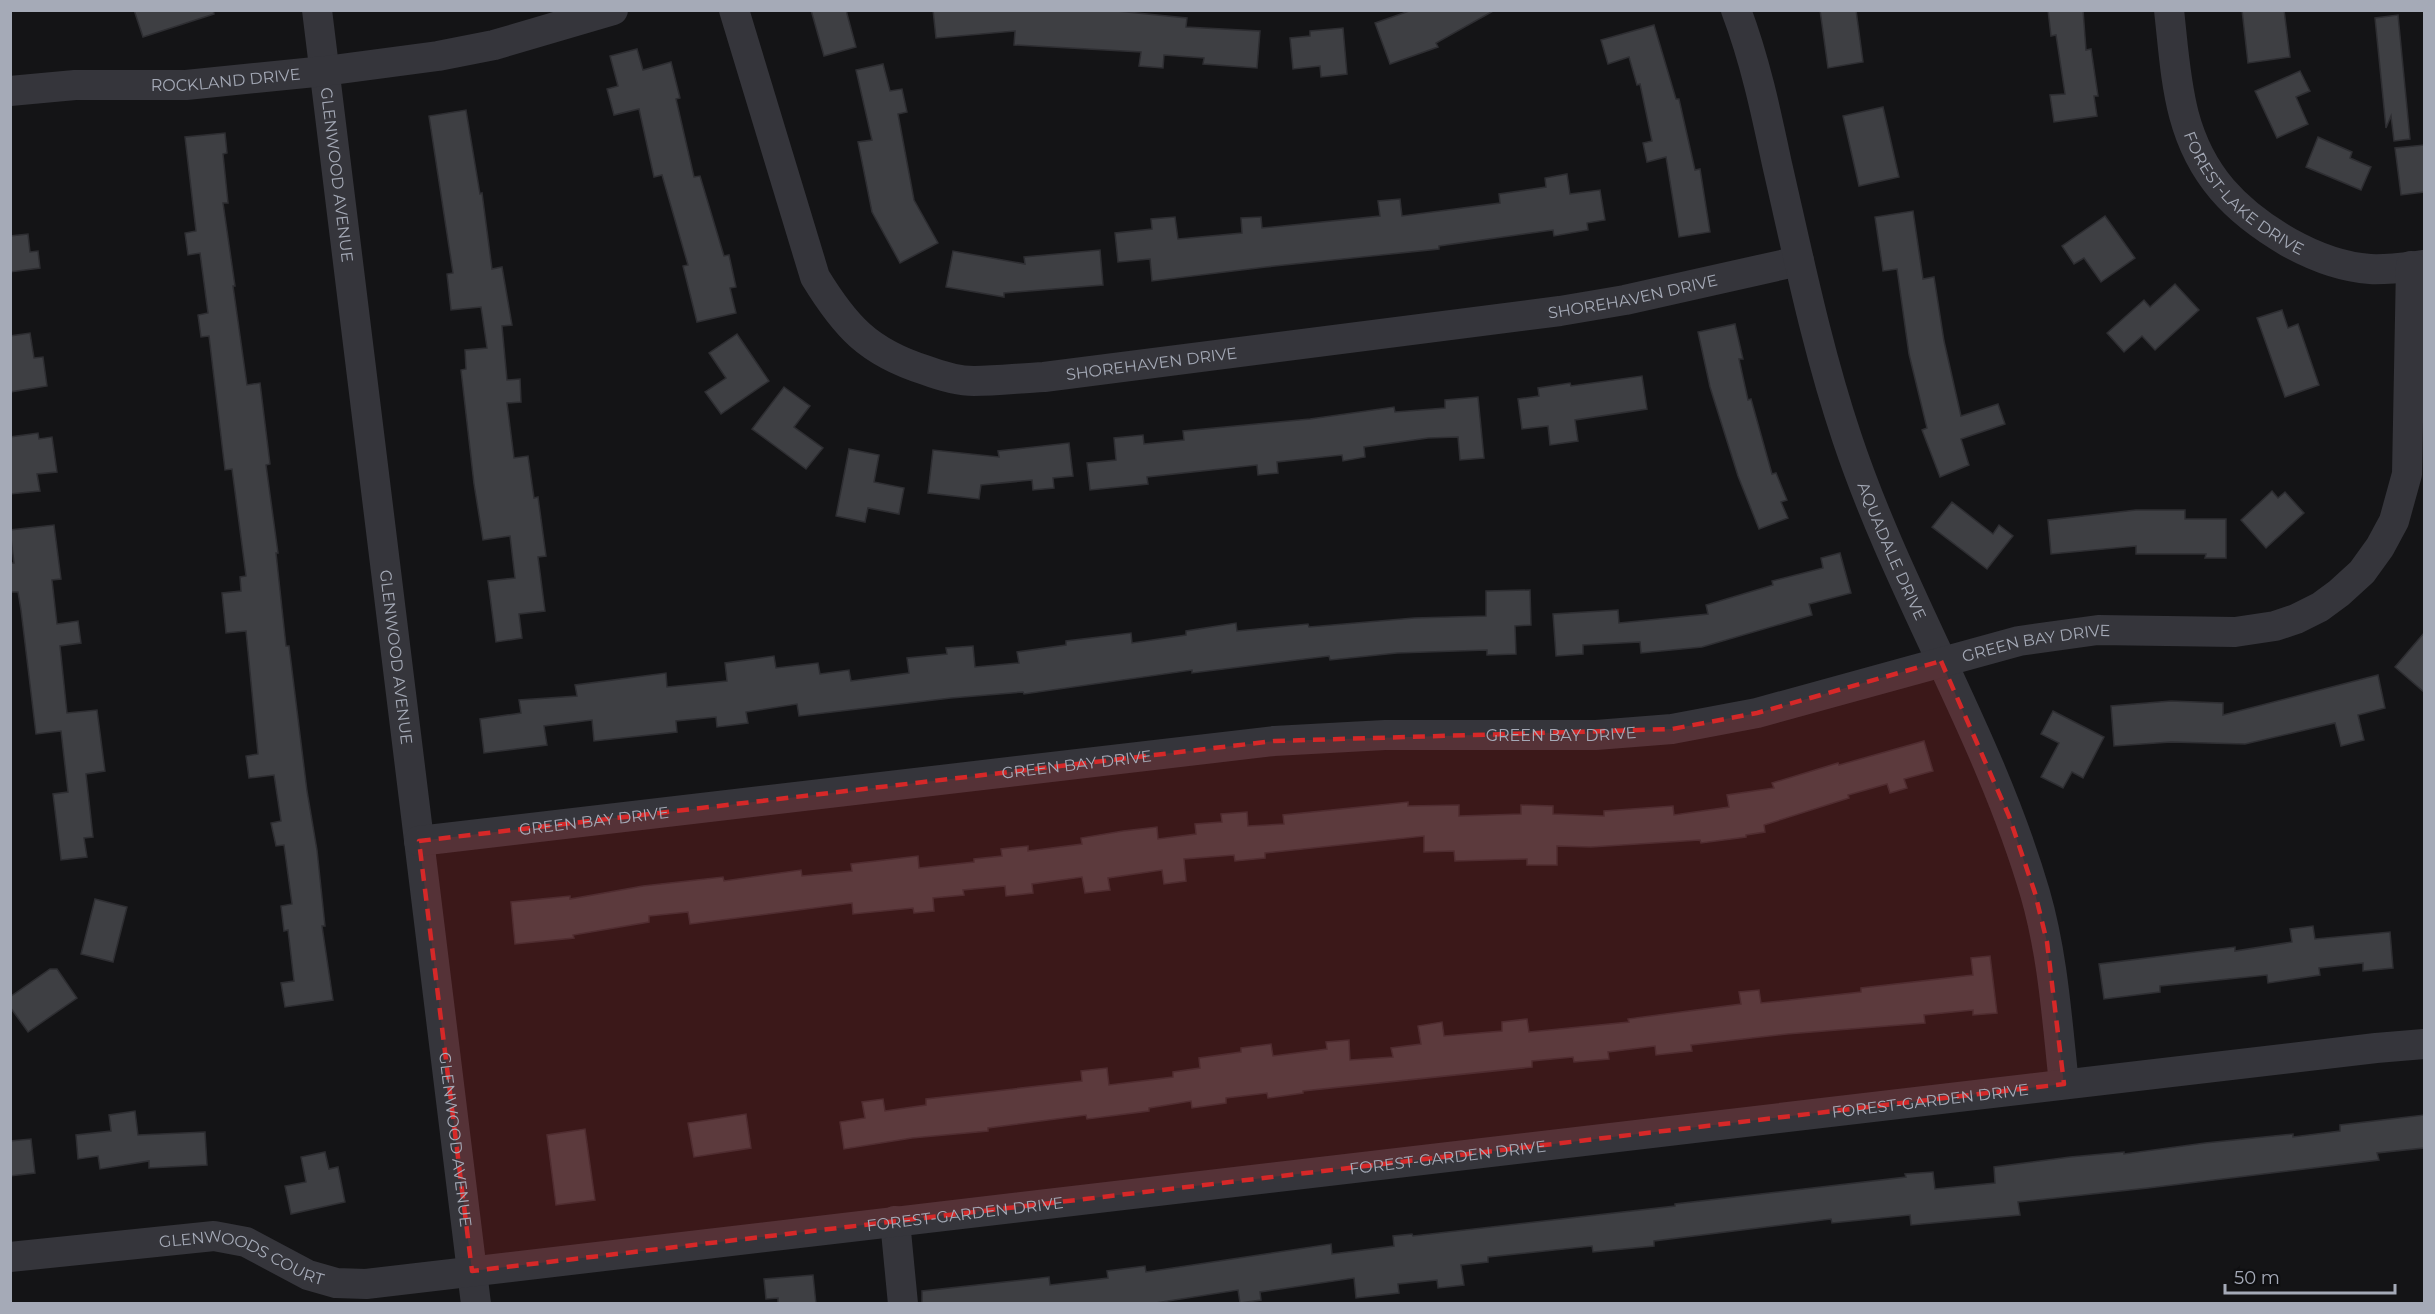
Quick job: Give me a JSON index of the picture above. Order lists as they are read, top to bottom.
{
  "streets": {
    "street": [
      "ROCKLAND DRIVE",
      "GLENWOOD AVENUE",
      "FOREST-LAKE DRIVE",
      "SHOREHAVEN DRIVE",
      "AQUADALE DRIVE",
      "GREEN BAY DRIVE",
      "FOREST-GARDEN DRIVE",
      "GLENWOODS COURT"
    ]
  },
  "crossings": [
    ["ROCKLAND DRIVE", "GLENWOOD AVENUE"],
    ["GLENWOOD AVENUE", "GREEN BAY DRIVE"],
    ["GLENWOOD AVENUE", "FOREST-GARDEN DRIVE"],
    ["GLENWOOD AVENUE", "GLENWOODS COURT"],
    ["FOREST-LAKE DRIVE", "GREEN BAY DRIVE"],
    ["SHOREHAVEN DRIVE", "AQUADALE DRIVE"],
    ["AQUADALE DRIVE", "GREEN BAY DRIVE"],
    ["AQUADALE DRIVE", "FOREST-GARDEN DRIVE"],
    ["FOREST-GARDEN DRIVE", "GLENWOODS COURT"]
  ],
  "scale_bar": "50 m"
}
